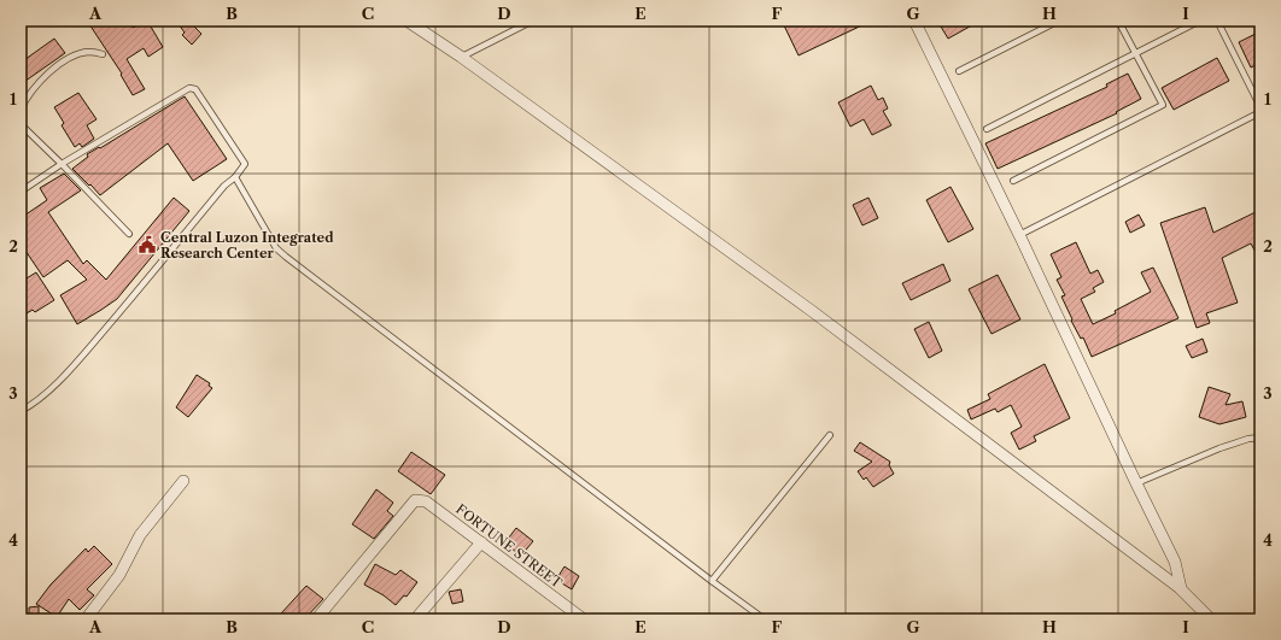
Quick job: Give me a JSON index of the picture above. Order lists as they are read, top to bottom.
{
  "streets": {
    "street": ["FORTUNE STREET"]
  },
  "places": {
    "public building": ["Central Luzon Integrated Research Center"]
  },
  "grid": {
    "columns": [
      "A",
      "B",
      "C",
      "D",
      "E",
      "F",
      "G",
      "H",
      "I"
    ],
    "rows": [
      "1",
      "2",
      "3",
      "4"
    ]
  }
}
